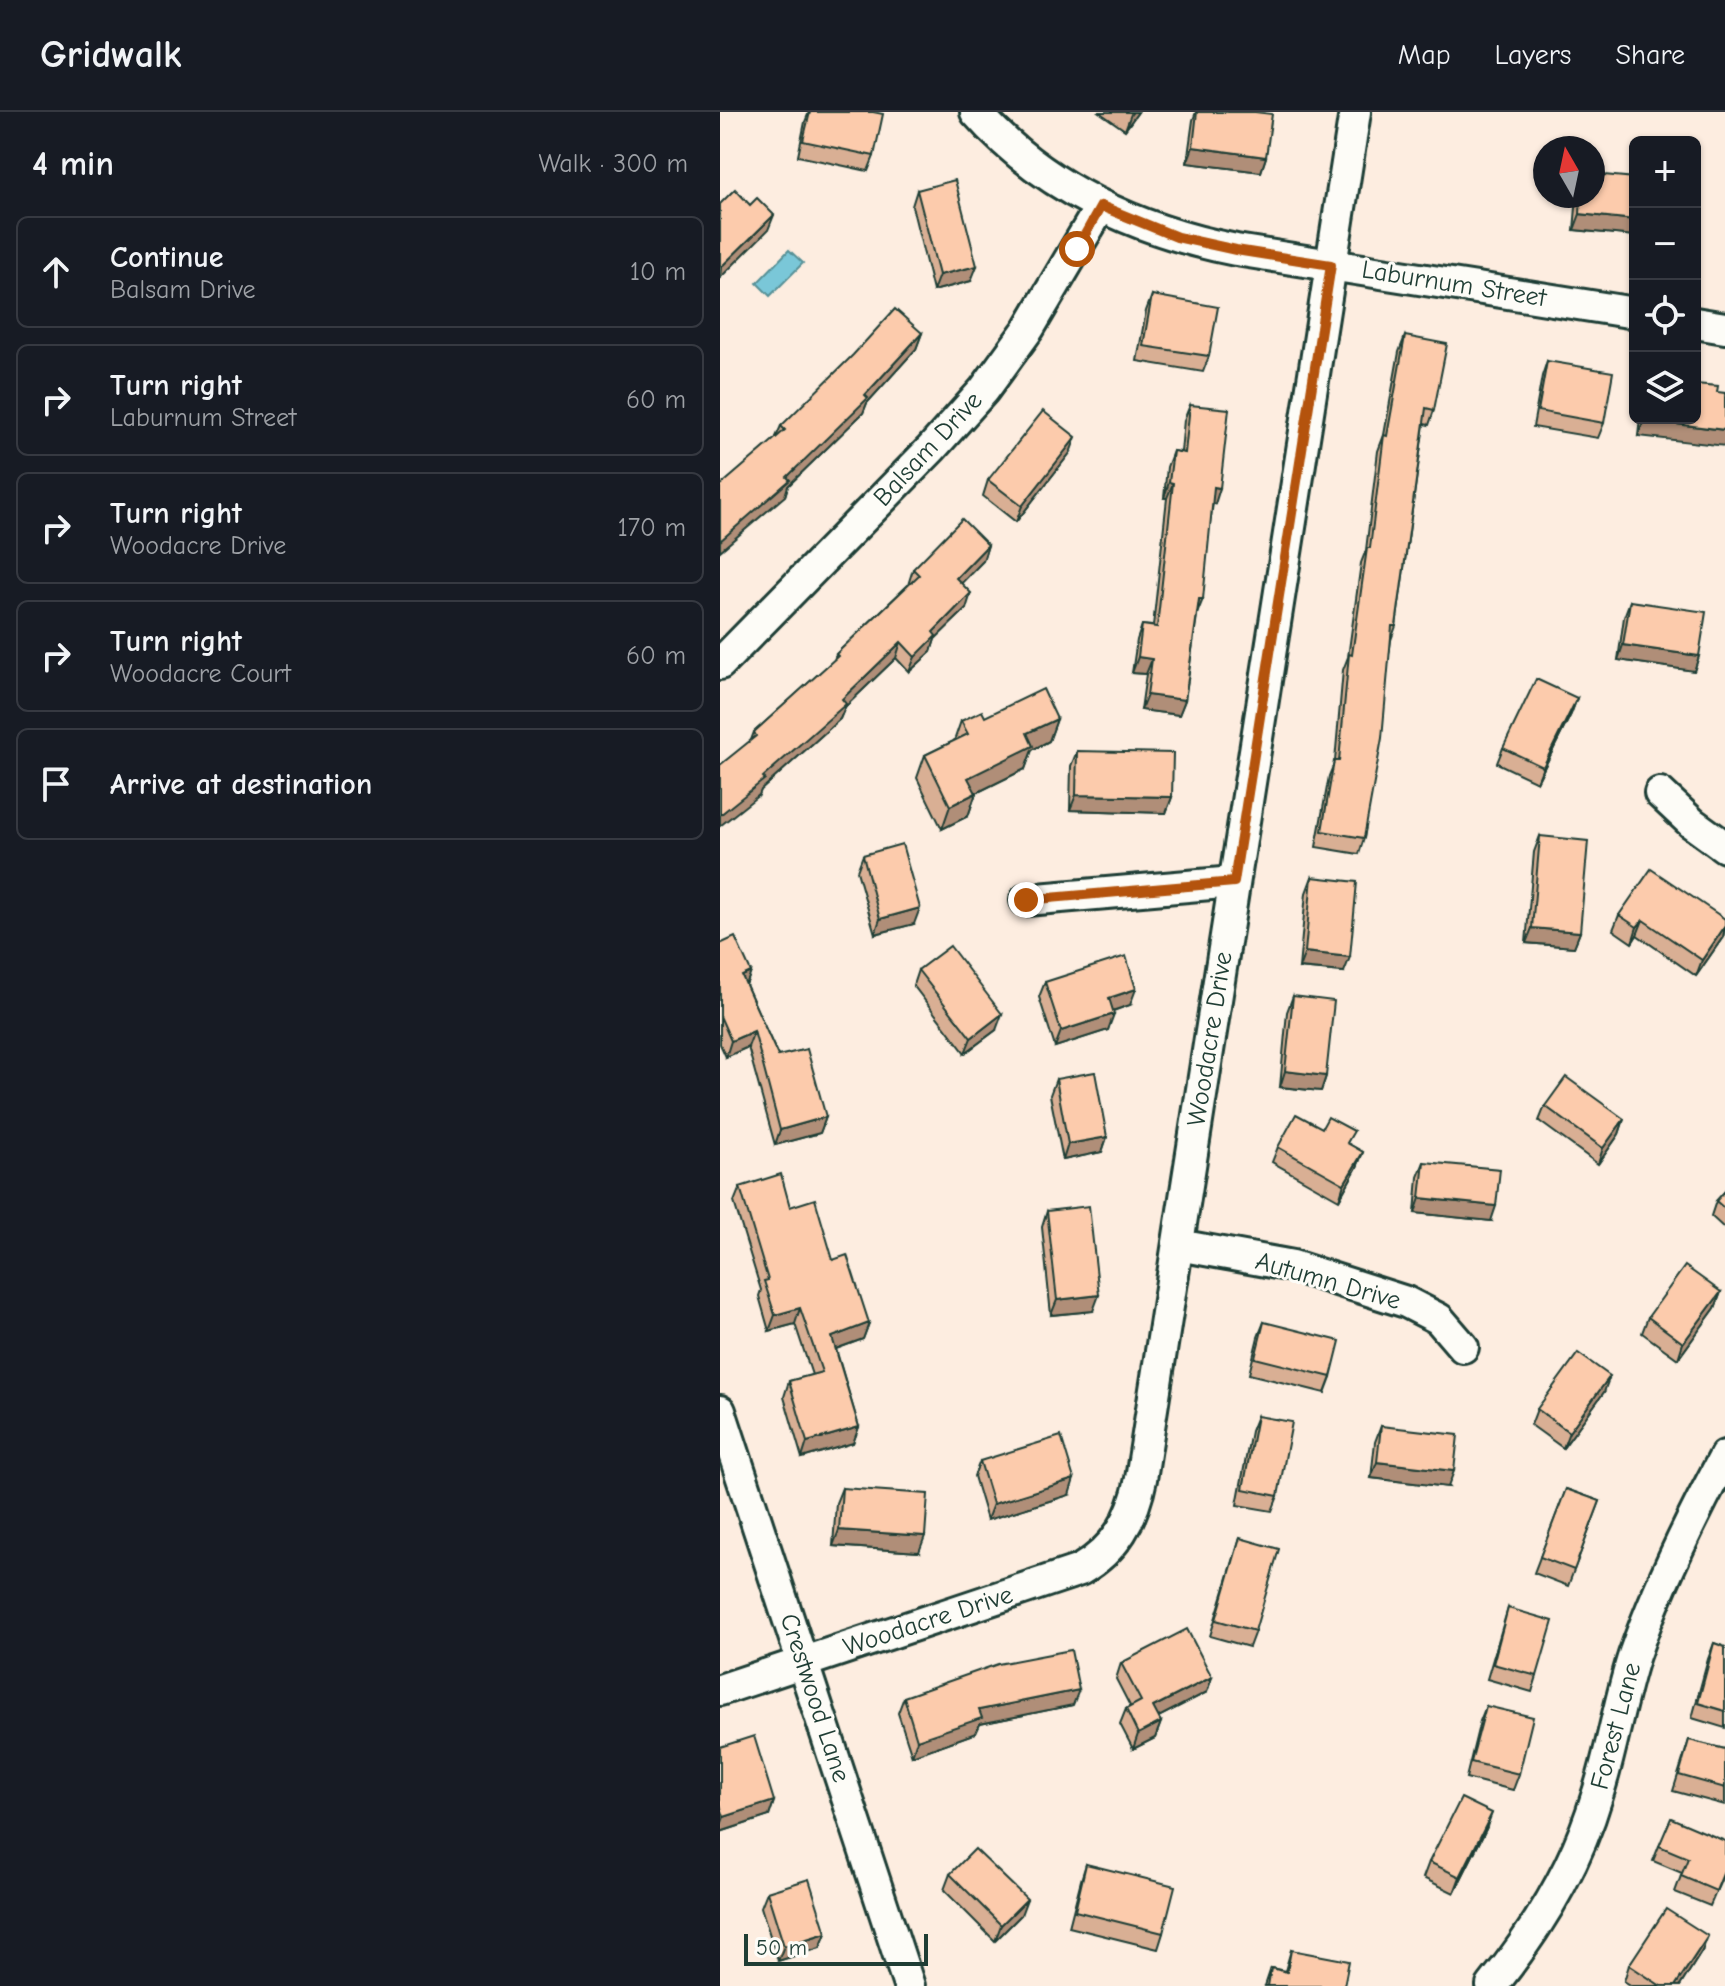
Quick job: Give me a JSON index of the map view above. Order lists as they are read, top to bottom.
{
  "streets": {
    "street": [
      "Laburnum Street",
      "Balsam Drive",
      "Woodacre Drive",
      "Autumn Drive",
      "Crestwood Lane",
      "Forest Lane"
    ]
  },
  "crossings": [
    ["Laburnum Street", "Balsam Drive"],
    ["Laburnum Street", "Woodacre Drive"],
    ["Woodacre Drive", "Autumn Drive"],
    ["Woodacre Drive", "Crestwood Lane"]
  ],
  "scale_bar": "50 m",
  "north": "top",
  "page": {
    "header": "Gridwalk",
    "nav": ["Map", "Layers", "Share"],
    "heading": ["4 min", "Walk · 300 m"],
    "map_buttons": ["+", "−"],
    "list": [
      ["Continue", "Balsam Drive", "10 m"],
      ["Turn right", "Laburnum Street", "60 m"],
      ["Turn right", "Woodacre Drive", "170 m"],
      ["Turn right", "Woodacre Court", "60 m"],
      "Arrive at destination"
    ],
    "scale": "50 m"
  }
}
